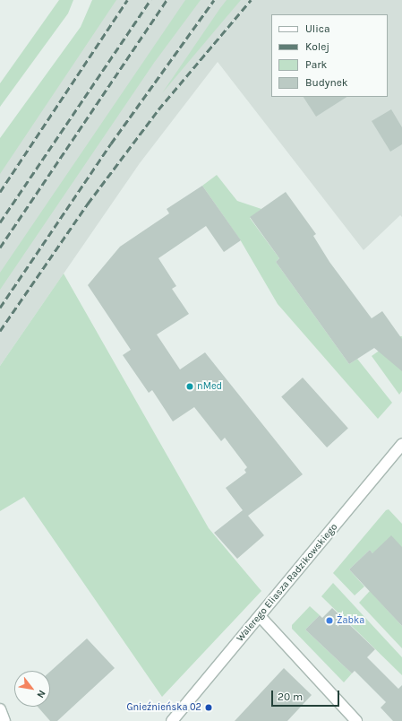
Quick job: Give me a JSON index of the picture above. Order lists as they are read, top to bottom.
{
  "streets": {
    "street": ["Walerego Eliasza Radzikowskiego"]
  },
  "places": ["nMed", "Żabka", "Gnieźnieńska 02"],
  "legend": [
    "Ulica",
    "Kolej",
    "Park",
    "Budynek"
  ],
  "scale_bar": "20 m",
  "north": "bottom right"
}
